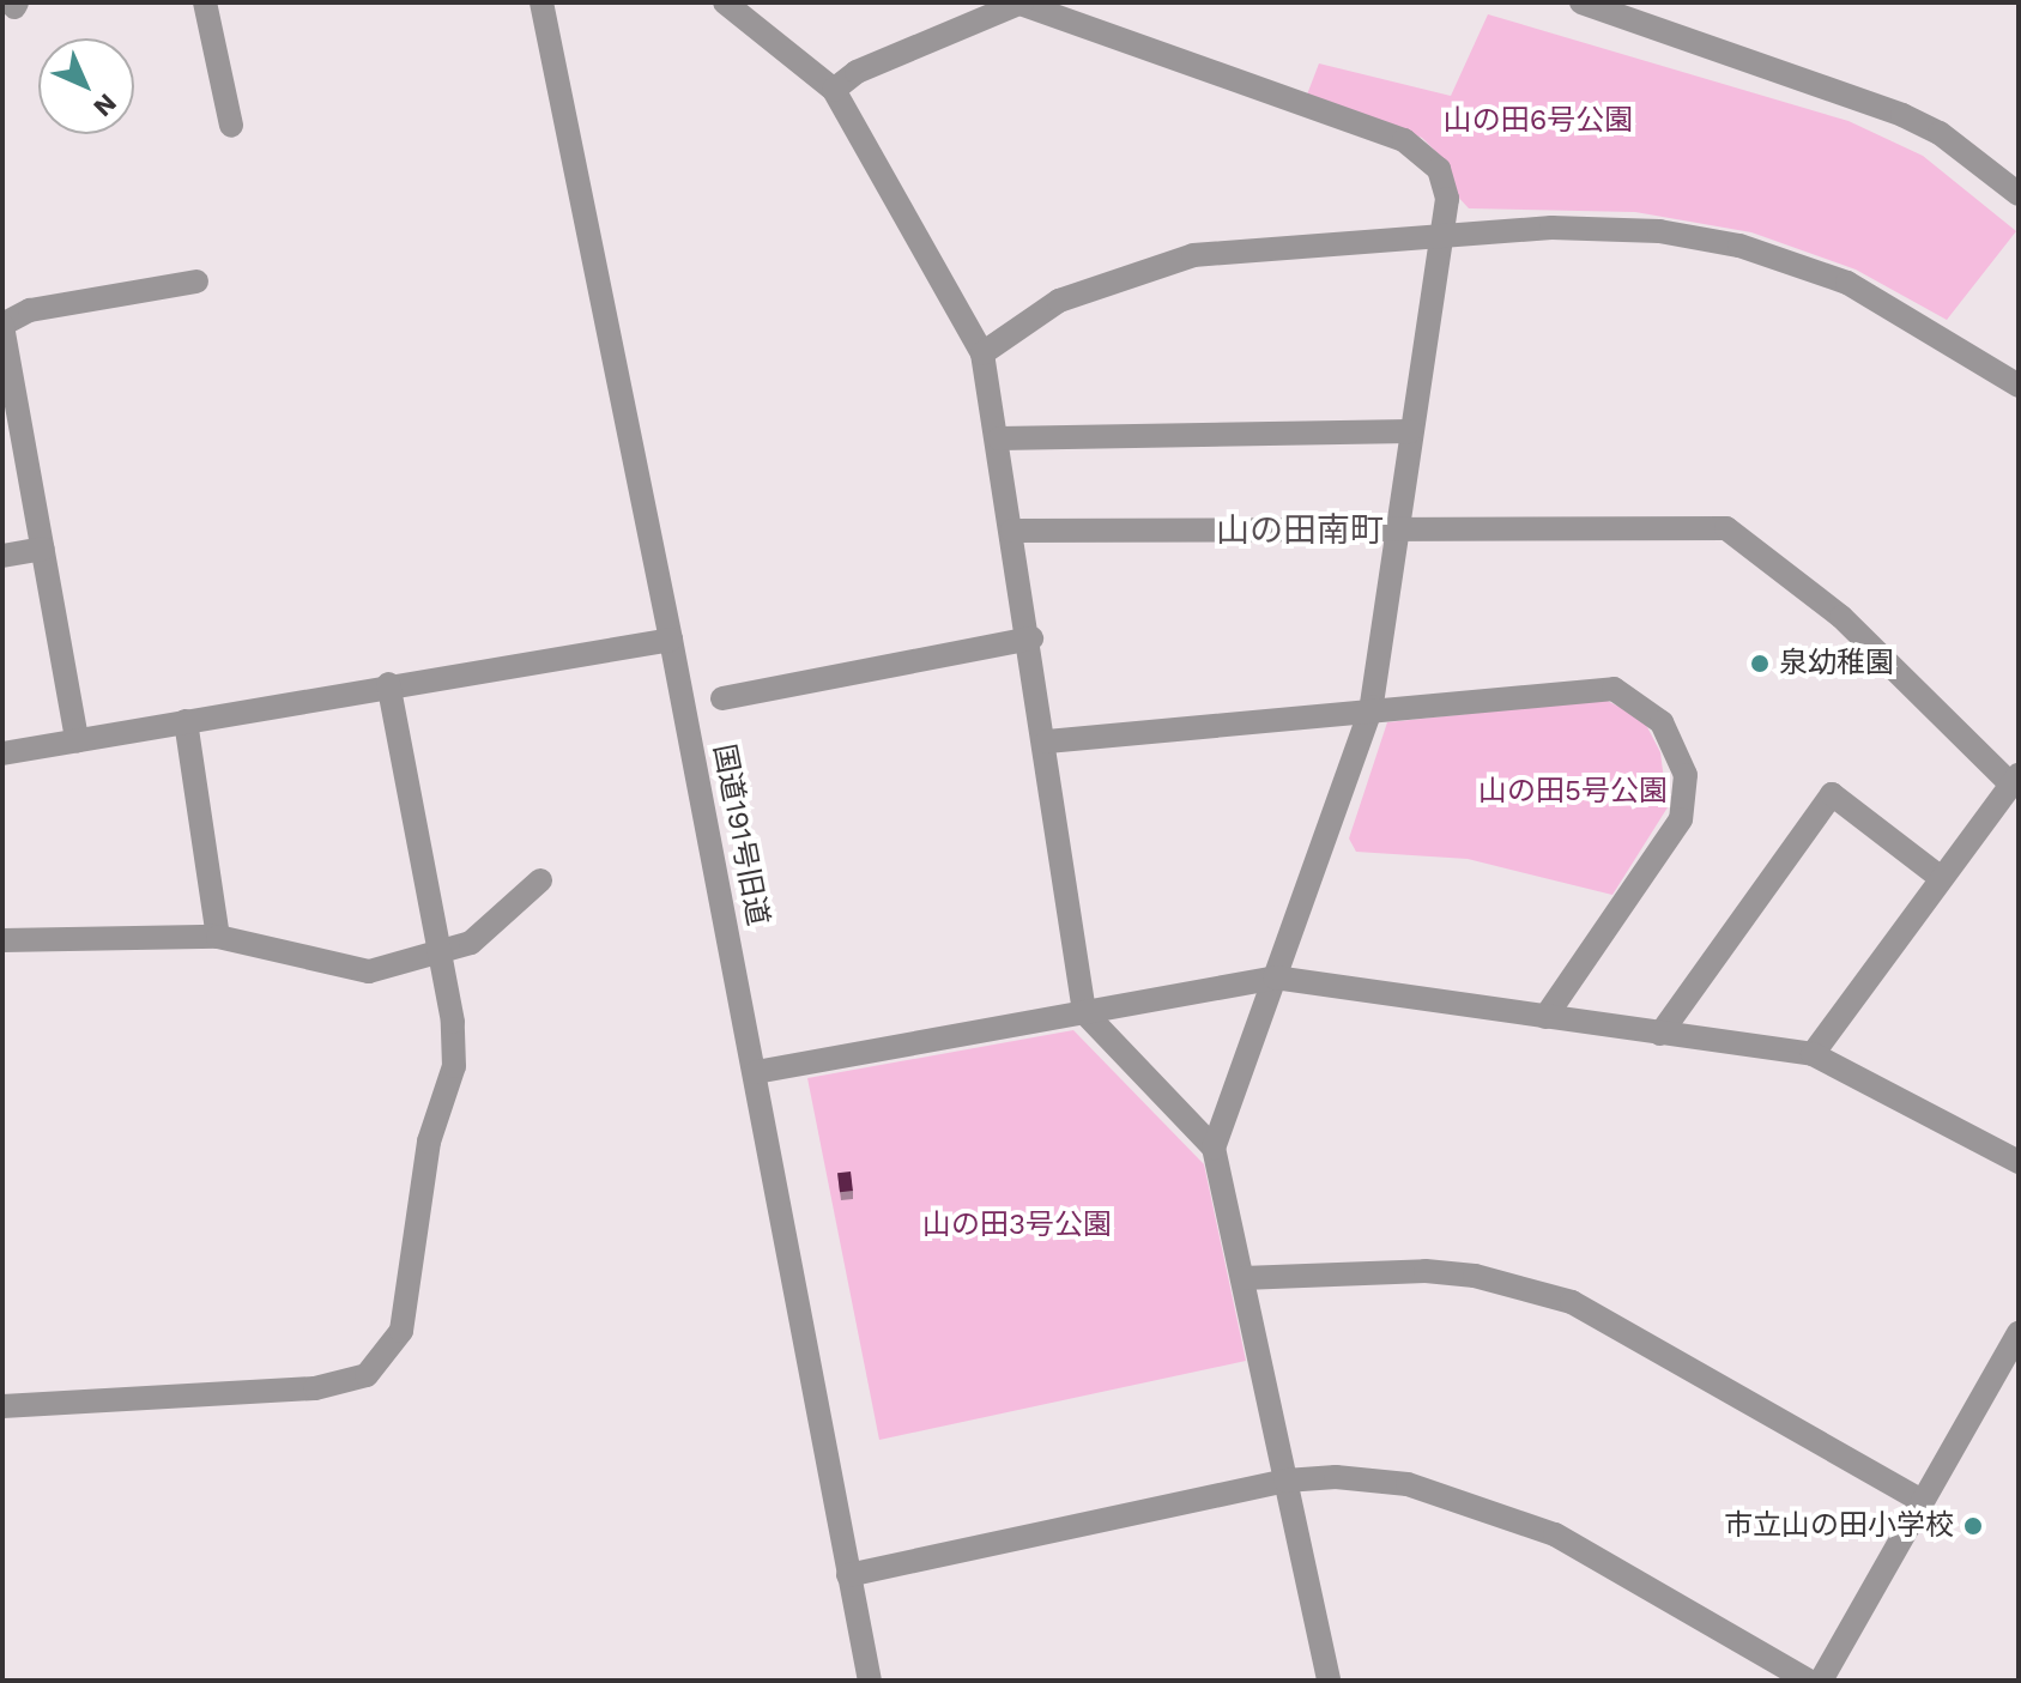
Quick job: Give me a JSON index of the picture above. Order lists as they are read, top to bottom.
{
  "streets": {
    "street": ["国道191号旧道"]
  },
  "districts": ["山の田南町"],
  "parks": ["山の田6号公園", "山の田5号公園", "山の田3号公園"],
  "places": ["泉幼稚園", "市立山の田小学校"],
  "north": "bottom right"
}
